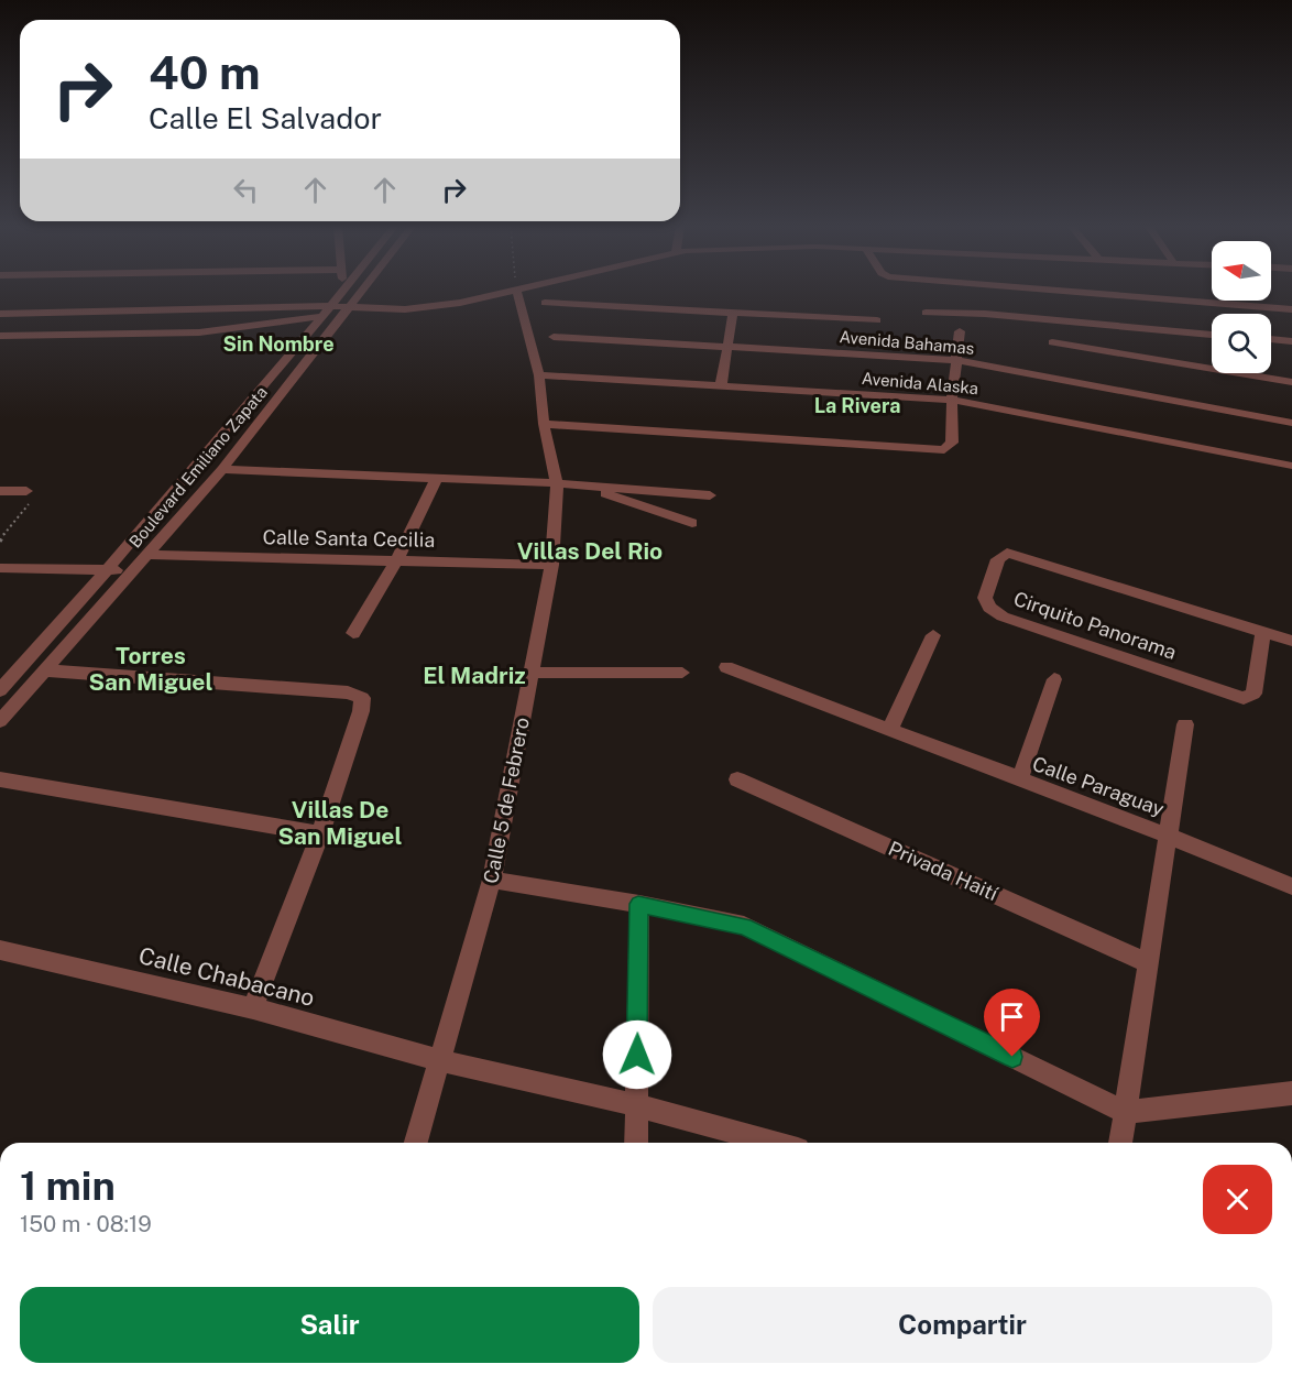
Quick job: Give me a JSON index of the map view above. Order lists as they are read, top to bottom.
{
  "streets": {
    "street": [
      "Avenida Bahamas",
      "Avenida Alaska",
      "Boulevard Emiliano Zapata",
      "Calle Santa Cecilia",
      "Cirquito Panorama",
      "Calle Paraguay",
      "Calle 5 de Febrero",
      "Privada Haití",
      "Calle Chabacano"
    ]
  },
  "crossings": [
    ["Avenida Alaska", "Calle 5 de Febrero"],
    ["Boulevard Emiliano Zapata", "Calle Santa Cecilia"],
    ["Calle Santa Cecilia", "Calle 5 de Febrero"],
    ["Calle 5 de Febrero", "Calle Chabacano"]
  ],
  "districts": [
    "Sin Nombre",
    "La Rivera",
    "Villas Del Rio",
    "Torres San Miguel",
    "El Madriz",
    "Villas De San Miguel"
  ],
  "north": "left",
  "page": {
    "turn": ["40 m", "Calle El Salvador"],
    "heading": ["1 min", "150 m · 08:19"],
    "buttons": ["Salir", "Compartir"]
  }
}
